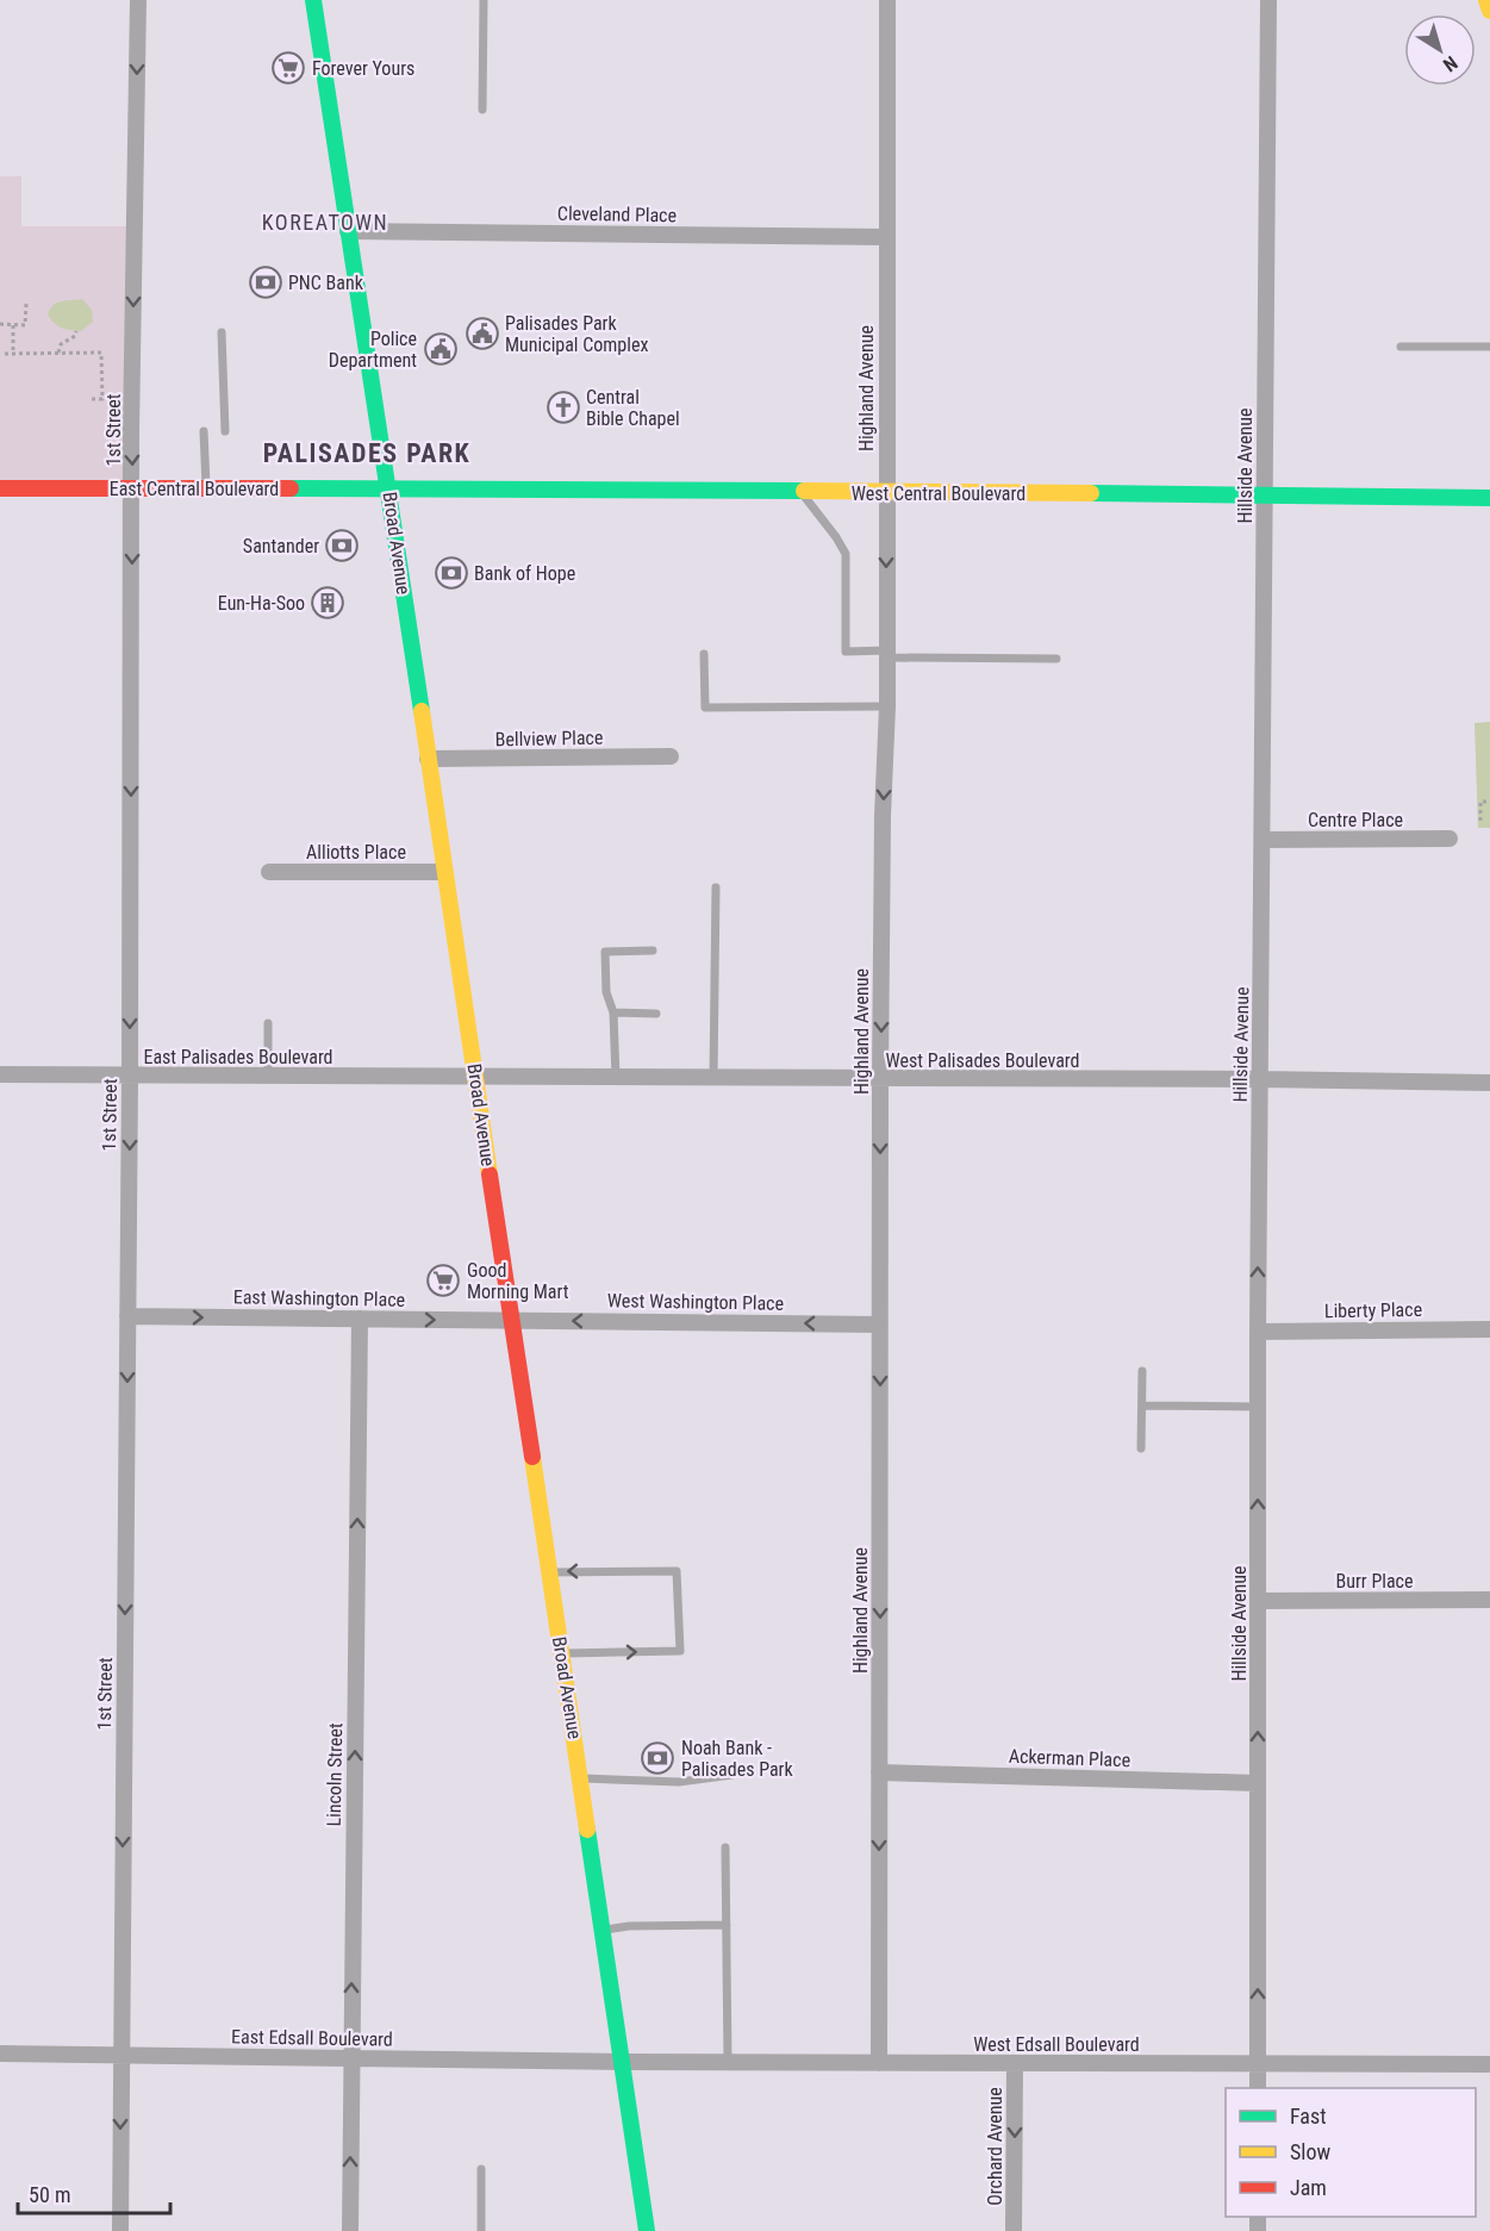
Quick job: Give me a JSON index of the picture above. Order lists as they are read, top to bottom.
{
  "streets": {
    "main road": ["East Central Boulevard", "West Central Boulevard", "Broad Avenue"],
    "street": [
      "Cleveland Place",
      "Highland Avenue",
      "1st Street",
      "Hillside Avenue",
      "Bellview Place",
      "Centre Place",
      "Alliotts Place",
      "East Palisades Boulevard",
      "West Palisades Boulevard",
      "East Washington Place",
      "West Washington Place",
      "Liberty Place",
      "Burr Place",
      "Ackerman Place",
      "Lincoln Street",
      "East Edsall Boulevard",
      "West Edsall Boulevard",
      "Orchard Avenue"
    ]
  },
  "crossings": [
    ["Cleveland Place", "Highland Avenue"],
    ["Cleveland Place", "Broad Avenue"],
    ["Highland Avenue", "West Central Boulevard"],
    ["Highland Avenue", "West Palisades Boulevard"],
    ["Highland Avenue", "West Washington Place"],
    ["Highland Avenue", "Ackerman Place"],
    ["Highland Avenue", "West Edsall Boulevard"],
    ["1st Street", "East Central Boulevard"],
    ["1st Street", "East Palisades Boulevard"],
    ["1st Street", "East Washington Place"],
    ["1st Street", "East Edsall Boulevard"],
    ["Hillside Avenue", "West Central Boulevard"],
    ["Hillside Avenue", "Centre Place"],
    ["Hillside Avenue", "West Palisades Boulevard"],
    ["Hillside Avenue", "Liberty Place"],
    ["Hillside Avenue", "Burr Place"],
    ["Hillside Avenue", "Ackerman Place"],
    ["Hillside Avenue", "West Edsall Boulevard"],
    ["East Central Boulevard", "West Central Boulevard"],
    ["East Central Boulevard", "Broad Avenue"],
    ["West Central Boulevard", "Broad Avenue"],
    ["Broad Avenue", "Bellview Place"],
    ["Broad Avenue", "Alliotts Place"],
    ["Broad Avenue", "East Palisades Boulevard"],
    ["Broad Avenue", "West Palisades Boulevard"],
    ["Broad Avenue", "East Washington Place"],
    ["Broad Avenue", "West Washington Place"],
    ["Broad Avenue", "East Edsall Boulevard"],
    ["Broad Avenue", "West Edsall Boulevard"],
    ["East Palisades Boulevard", "West Palisades Boulevard"],
    ["East Washington Place", "West Washington Place"],
    ["East Washington Place", "Lincoln Street"],
    ["Lincoln Street", "East Edsall Boulevard"],
    ["East Edsall Boulevard", "West Edsall Boulevard"],
    ["West Edsall Boulevard", "Orchard Avenue"]
  ],
  "one_way": [
    "Highland Avenue",
    "1st Street",
    "Hillside Avenue",
    "East Washington Place",
    "West Washington Place",
    "Lincoln Street",
    "Orchard Avenue"
  ],
  "districts": ["KOREATOWN", "PALISADES PARK"],
  "places": {
    "supermarket": ["Forever Yours", "Good Morning Mart"],
    "bank": [
      "PNC Bank",
      "Santander",
      "Bank of Hope",
      "Noah Bank - Palisades Park"
    ],
    "public building": ["Palisades Park Municipal Complex", "Police Department"],
    "church": ["Central Bible Chapel"],
    "building": ["Eun-Ha-Soo"]
  },
  "legend": ["Fast", "Slow", "Jam"],
  "scale_bar": "50 m",
  "north": "bottom right"
}
